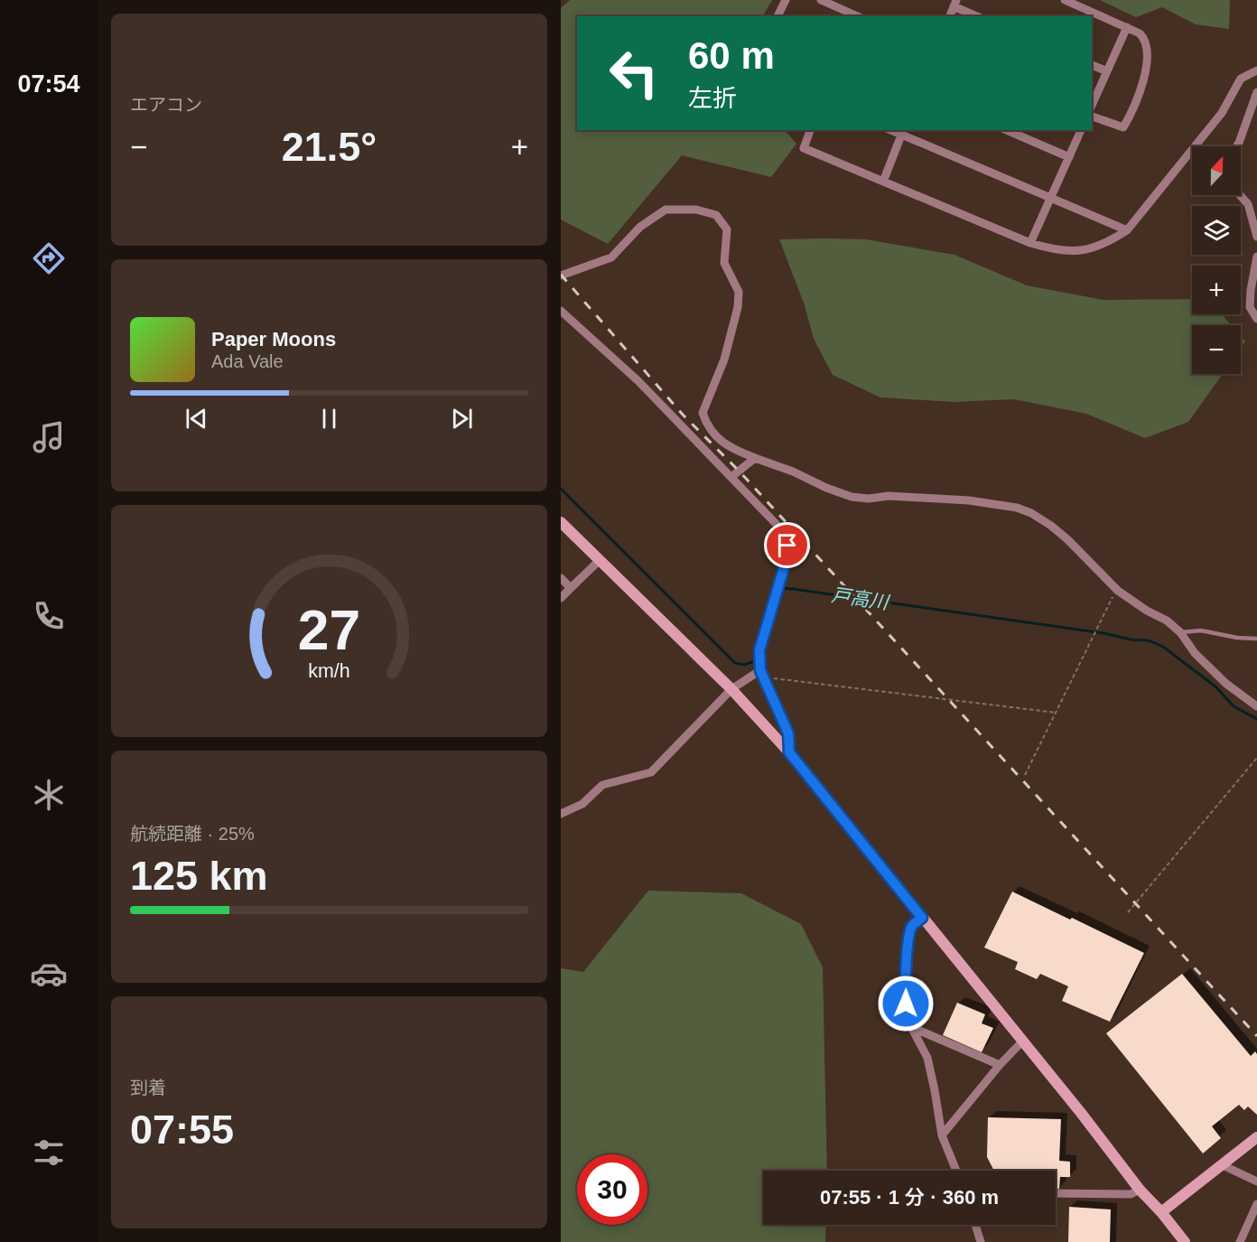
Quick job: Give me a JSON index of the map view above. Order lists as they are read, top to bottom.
{
  "water": ["戸高川"],
  "north": "top",
  "page": {
    "tabs": "07:54",
    "tile": [
      "エアコン",
      ["航続距離 · 25%", "125 km"],
      ["到着", "07:55"]
    ],
    "turn": ["60 m", "左折"],
    "heat": ["−", "21.5°", "+"],
    "map_buttons": ["+", "−"],
    "song": ["Paper Moons", "Ada Vale"],
    "limit": "30",
    "trip": "07:55 · 1 分 · 360 m",
    "gauge": ["27", "km/h"]
  }
}
